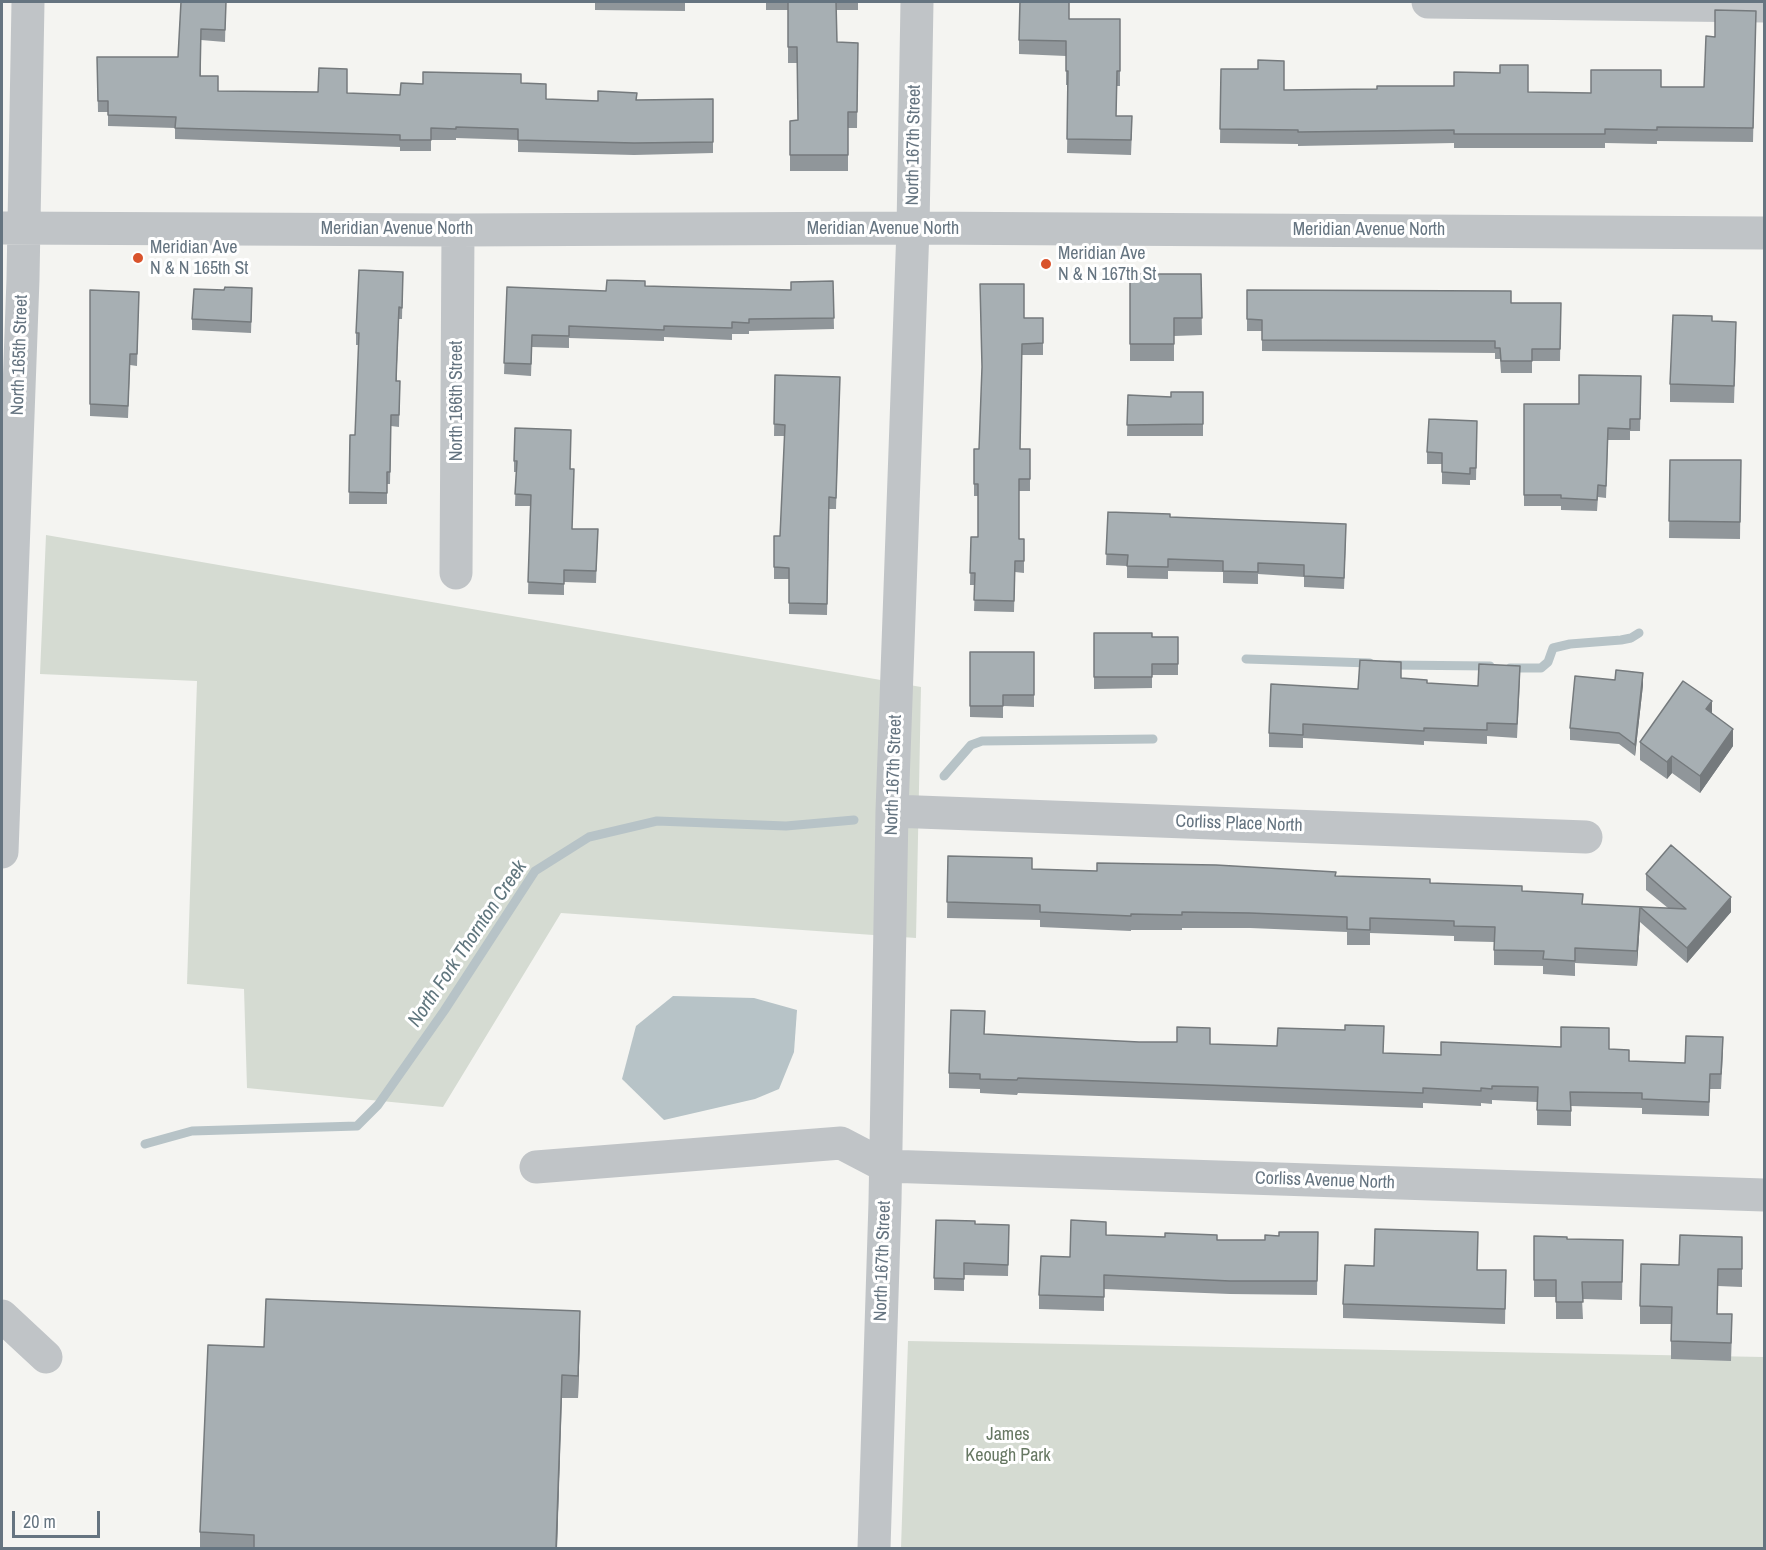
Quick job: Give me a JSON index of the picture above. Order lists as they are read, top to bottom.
{
  "streets": {
    "street": [
      "North 167th Street",
      "Meridian Avenue North",
      "North 165th Street",
      "North 166th Street",
      "Corliss Place North",
      "Corliss Avenue North"
    ]
  },
  "crossings": [
    ["North 167th Street", "Meridian Avenue North"],
    ["North 167th Street", "Corliss Place North"],
    ["North 167th Street", "Corliss Avenue North"],
    ["Meridian Avenue North", "North 165th Street"],
    ["Meridian Avenue North", "North 166th Street"]
  ],
  "water": ["North Fork Thornton Creek"],
  "parks": ["James Keough Park"],
  "places": ["Meridian Ave N & N 165th St", "Meridian Ave N & N 167th St"],
  "scale_bar": "20 m"
}
